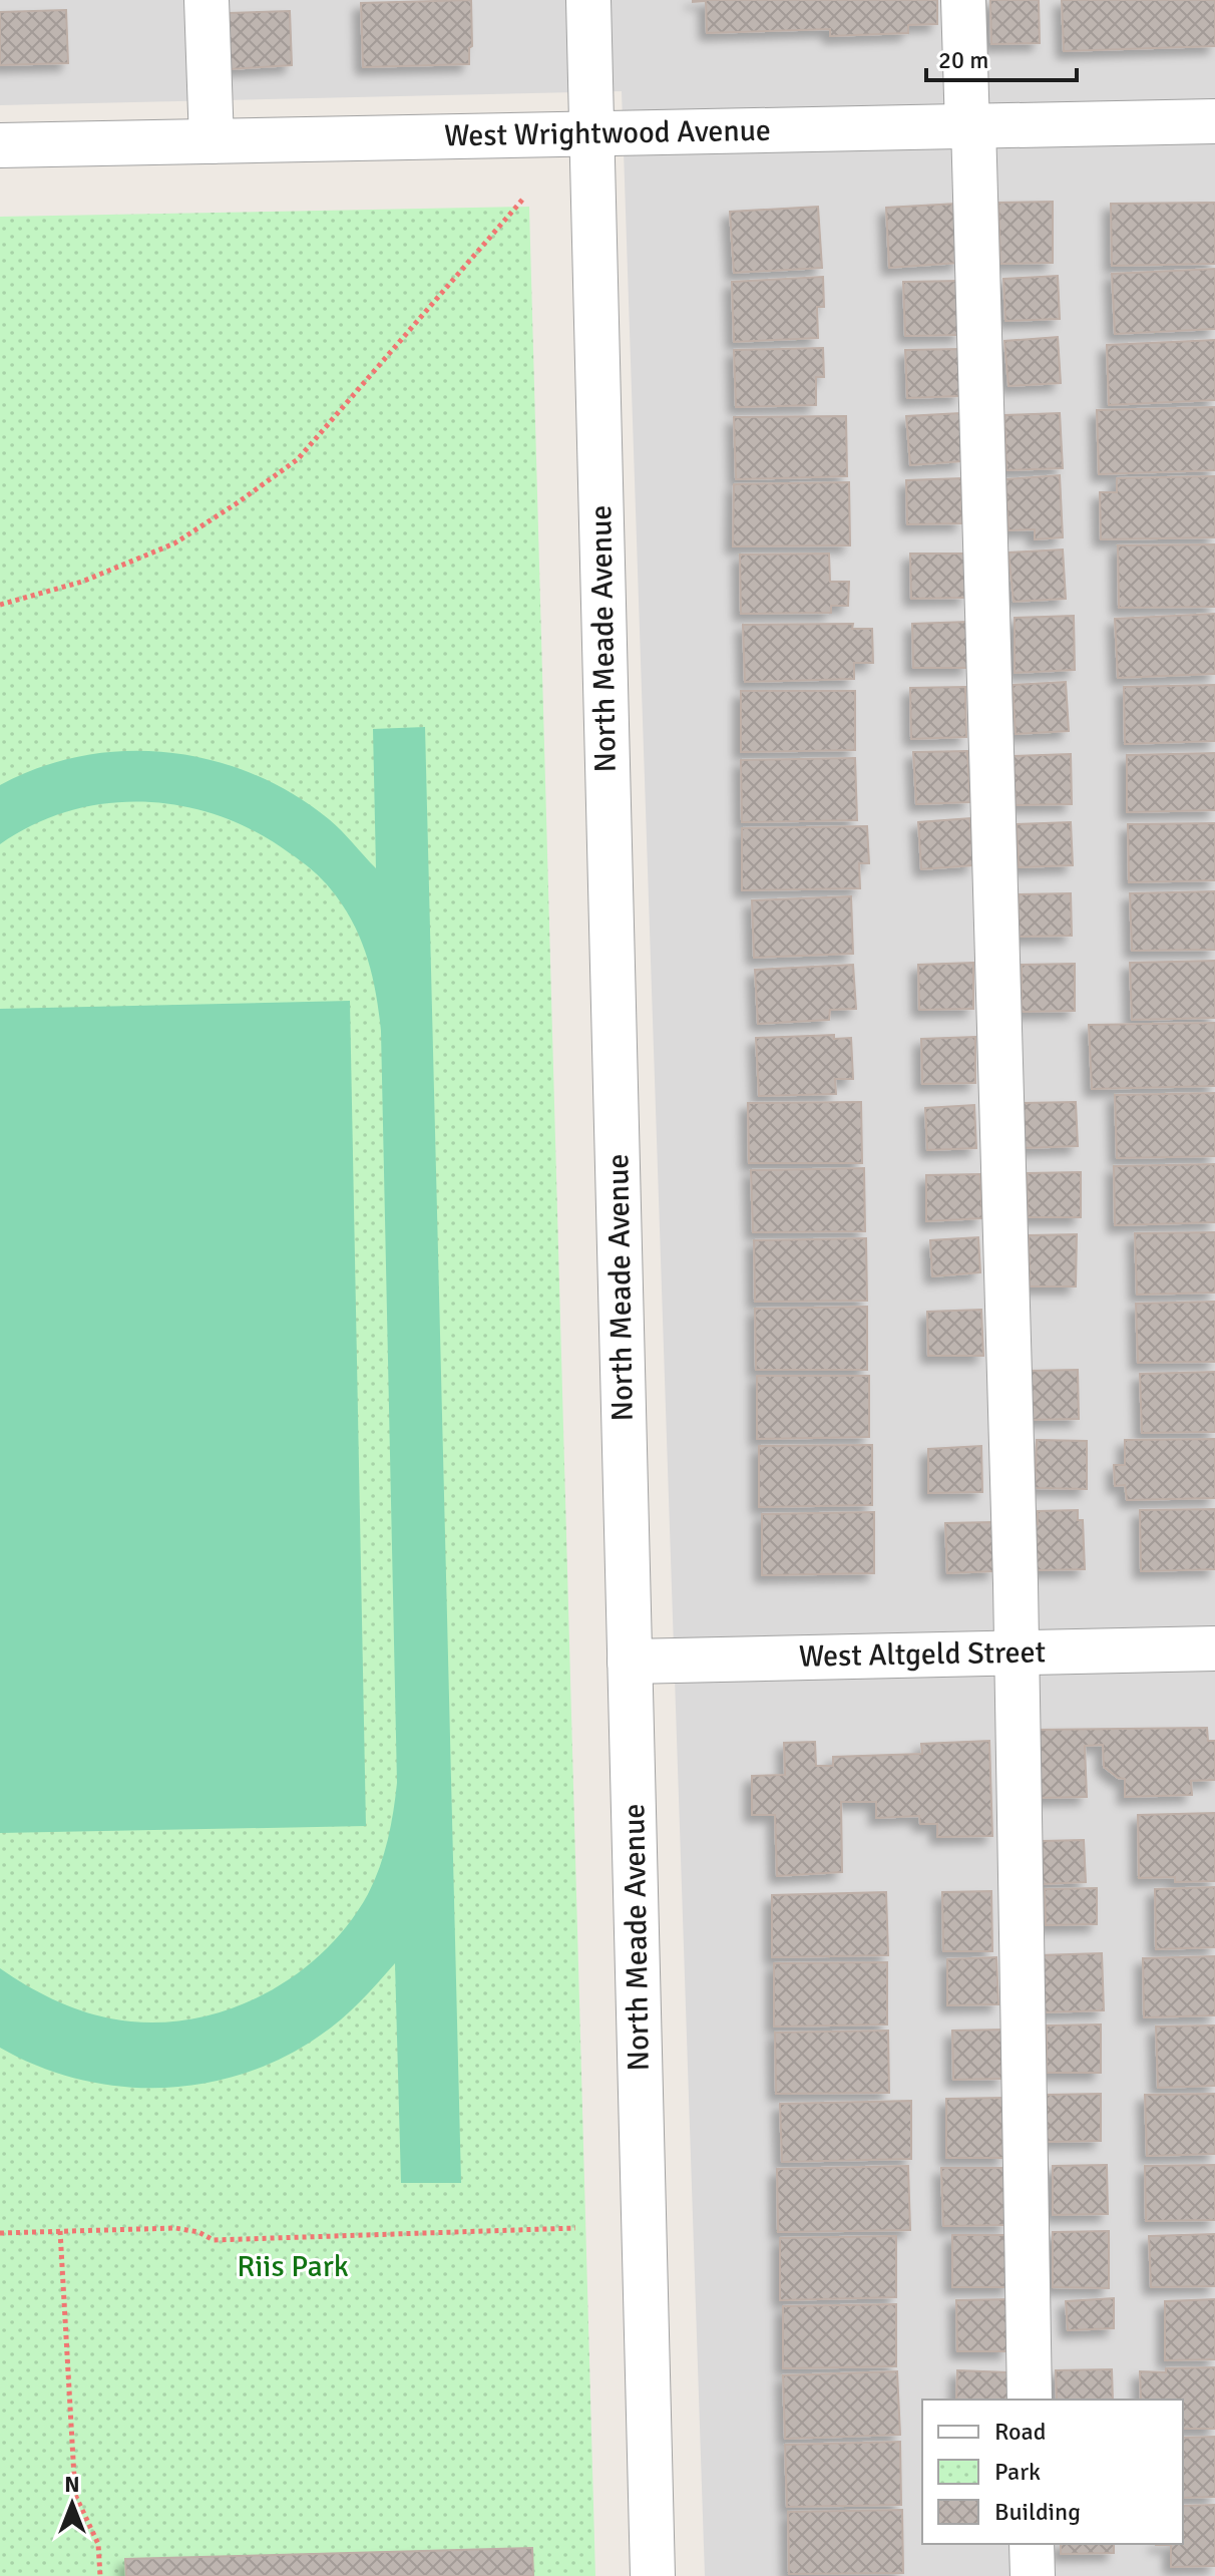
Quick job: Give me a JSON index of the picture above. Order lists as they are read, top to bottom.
{
  "streets": {
    "street": ["West Wrightwood Avenue", "North Meade Avenue", "West Altgeld Street"]
  },
  "crossings": [
    ["West Wrightwood Avenue", "North Meade Avenue"],
    ["North Meade Avenue", "West Altgeld Street"]
  ],
  "parks": ["Riis Park"],
  "legend": ["Road", "Park", "Building"],
  "scale_bar": "20 m",
  "north": "top"
}
